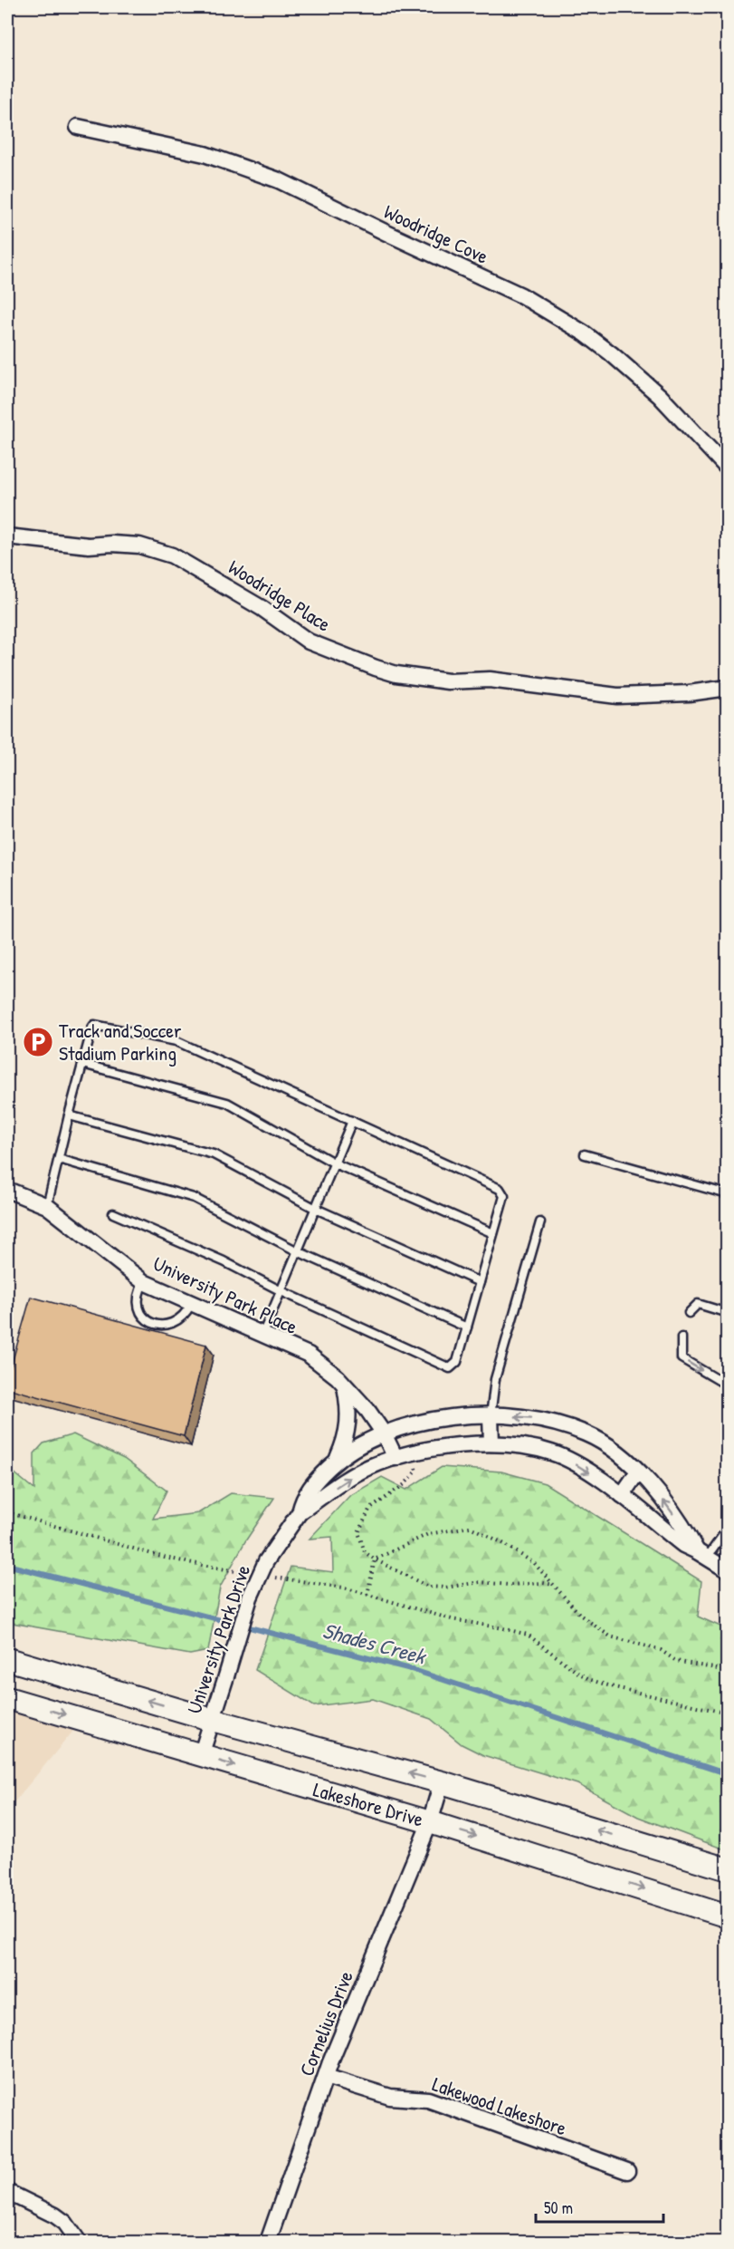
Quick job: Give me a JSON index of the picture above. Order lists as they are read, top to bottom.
{
  "streets": {
    "main road": ["Lakeshore Drive"],
    "street": [
      "Woodridge Cove",
      "Woodridge Place",
      "University Park Place",
      "University Park Drive",
      "Cornelius Drive",
      "Lakewood Lakeshore"
    ]
  },
  "crossings": [
    ["University Park Place", "University Park Drive"],
    ["University Park Drive", "Lakeshore Drive"],
    ["Lakeshore Drive", "Cornelius Drive"],
    ["Cornelius Drive", "Lakewood Lakeshore"]
  ],
  "water": ["Shades Creek"],
  "places": {
    "parking": ["Track and Soccer Stadium Parking"]
  },
  "scale_bar": "50 m"
}
